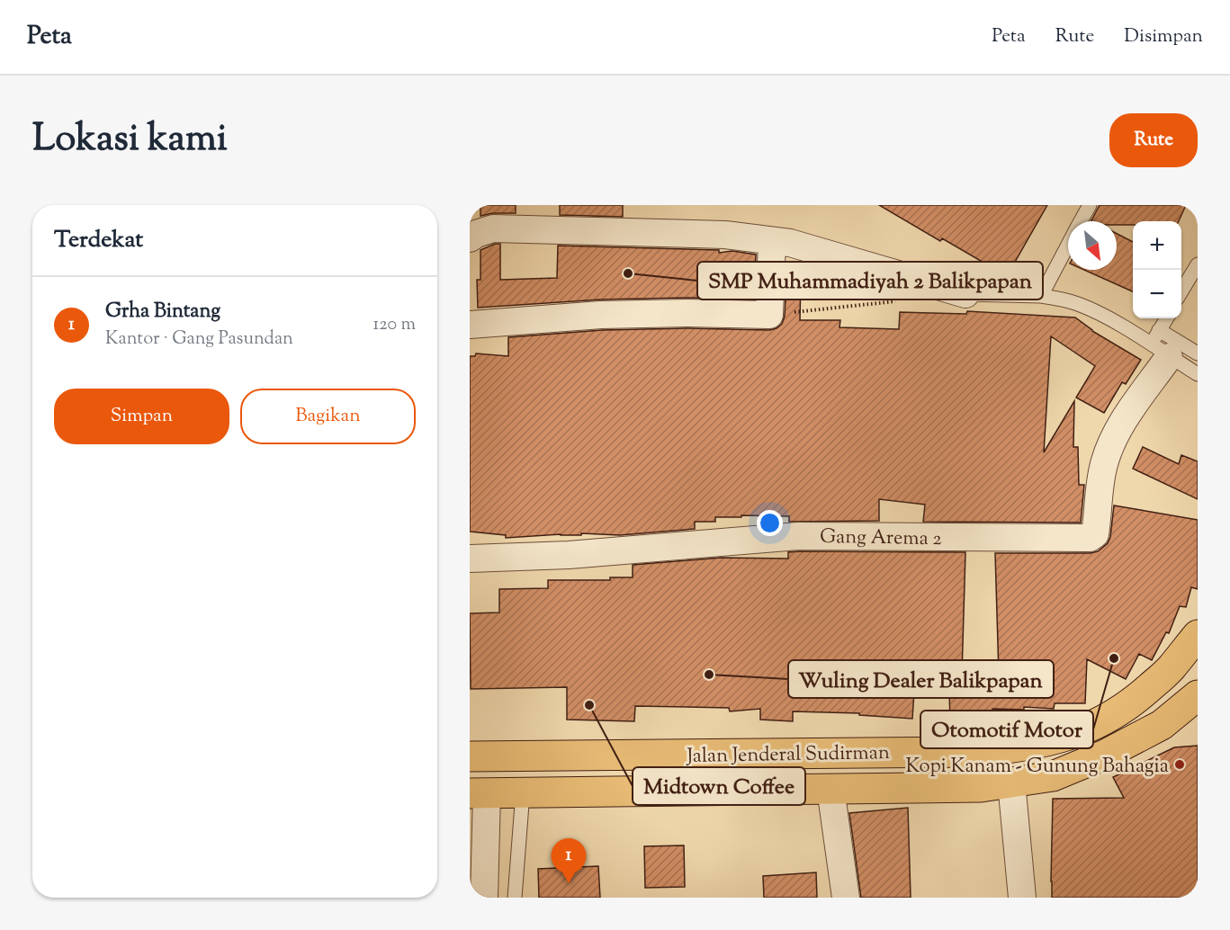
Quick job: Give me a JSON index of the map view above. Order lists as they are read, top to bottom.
{
  "streets": {
    "highway": ["Jalan Jenderal Sudirman"],
    "street": ["Gang Arema 2"]
  },
  "places": [
    "SMP Muhammadiyah 2 Balikpapan",
    "Otomotif Motor",
    "Wuling Dealer Balikpapan",
    "Midtown Coffee",
    "Kopi Kanam - Gunung Bahagia"
  ],
  "north": "bottom right",
  "page": {
    "header": "Peta",
    "nav": ["Peta", "Rute", "Disimpan"],
    "title": "Lokasi kami",
    "buttons": [
      "Rute",
      ["Simpan", "Bagikan"]
    ],
    "heading": "Terdekat",
    "map_buttons": ["+", "−"],
    "list": [
      {
        "mark": "1",
        "name": "Grha Bintang",
        "note": "Kantor · Gang Pasundan",
        "value": "120 m"
      }
    ],
    "pins": "1"
  }
}
